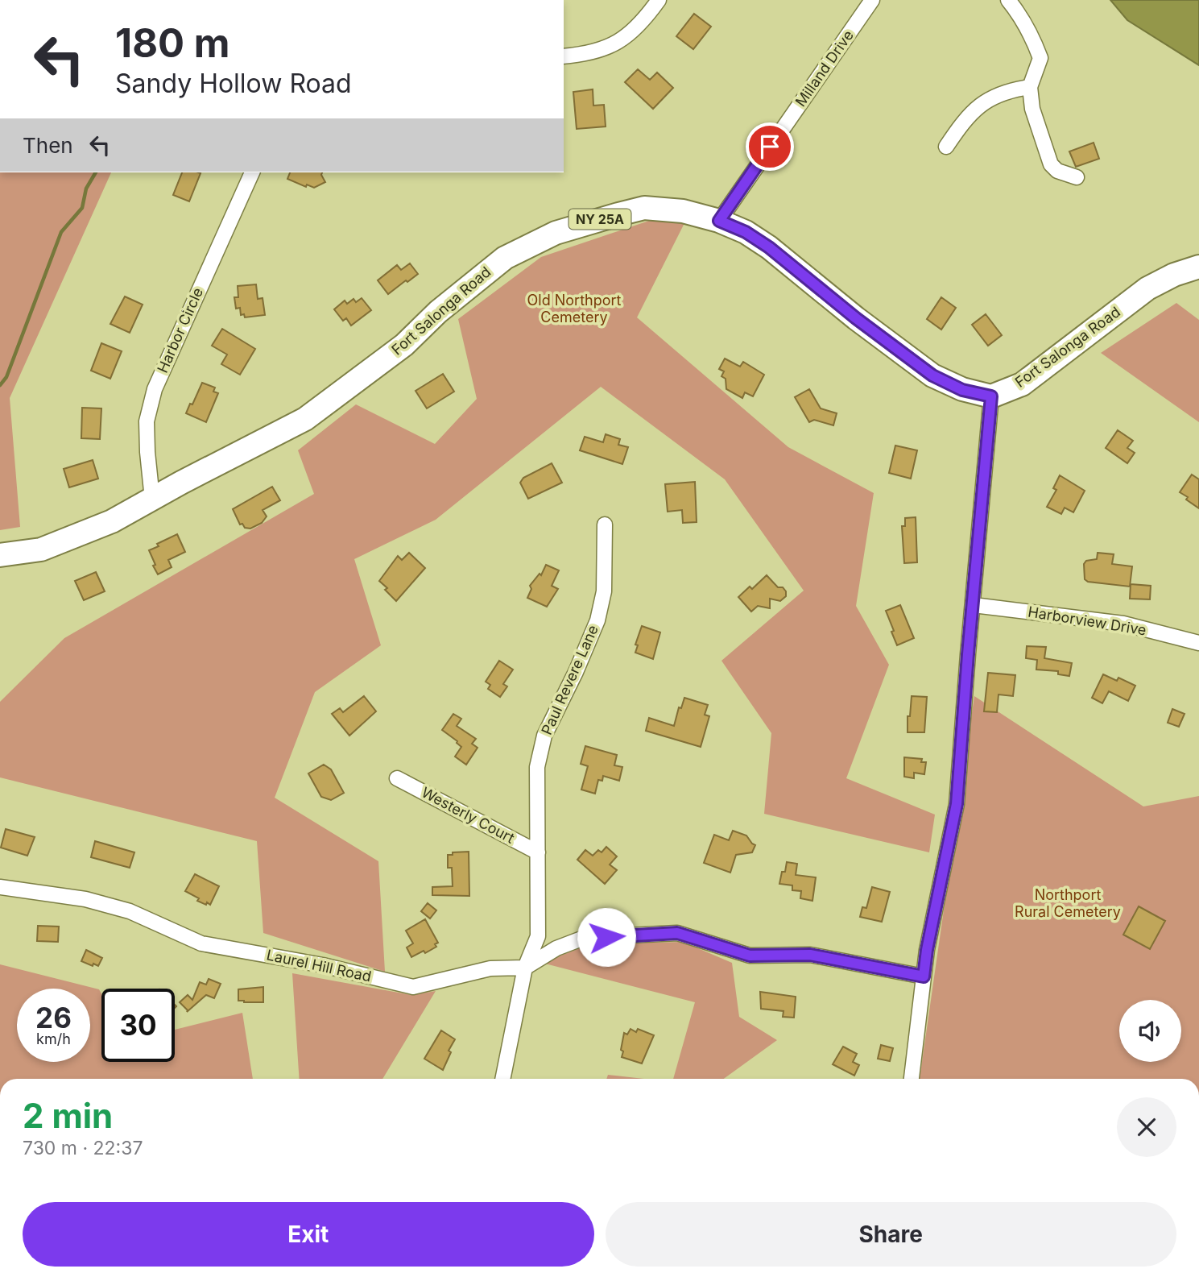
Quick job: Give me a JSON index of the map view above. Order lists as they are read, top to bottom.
{
  "streets": {
    "main road": ["NY 25A", "Fort Salonga Road"],
    "street": [
      "Milland Drive",
      "Harbor Circle",
      "Harborview Drive",
      "Paul Revere Lane",
      "Westerly Court",
      "Laurel Hill Road"
    ]
  },
  "crossings": [
    ["Milland Drive", "Fort Salonga Road"],
    ["Fort Salonga Road", "Harbor Circle"],
    ["Paul Revere Lane", "Westerly Court"],
    ["Paul Revere Lane", "Laurel Hill Road"]
  ],
  "parks": ["Old Northport Cemetery", "Northport Rural Cemetery"],
  "page": {
    "turn": ["180 m", "Sandy Hollow Road"],
    "then": "Then",
    "speed": "26 km/h",
    "limit": "30",
    "heading": ["2 min", "730 m · 22:37"],
    "buttons": ["Exit", "Share"]
  }
}
